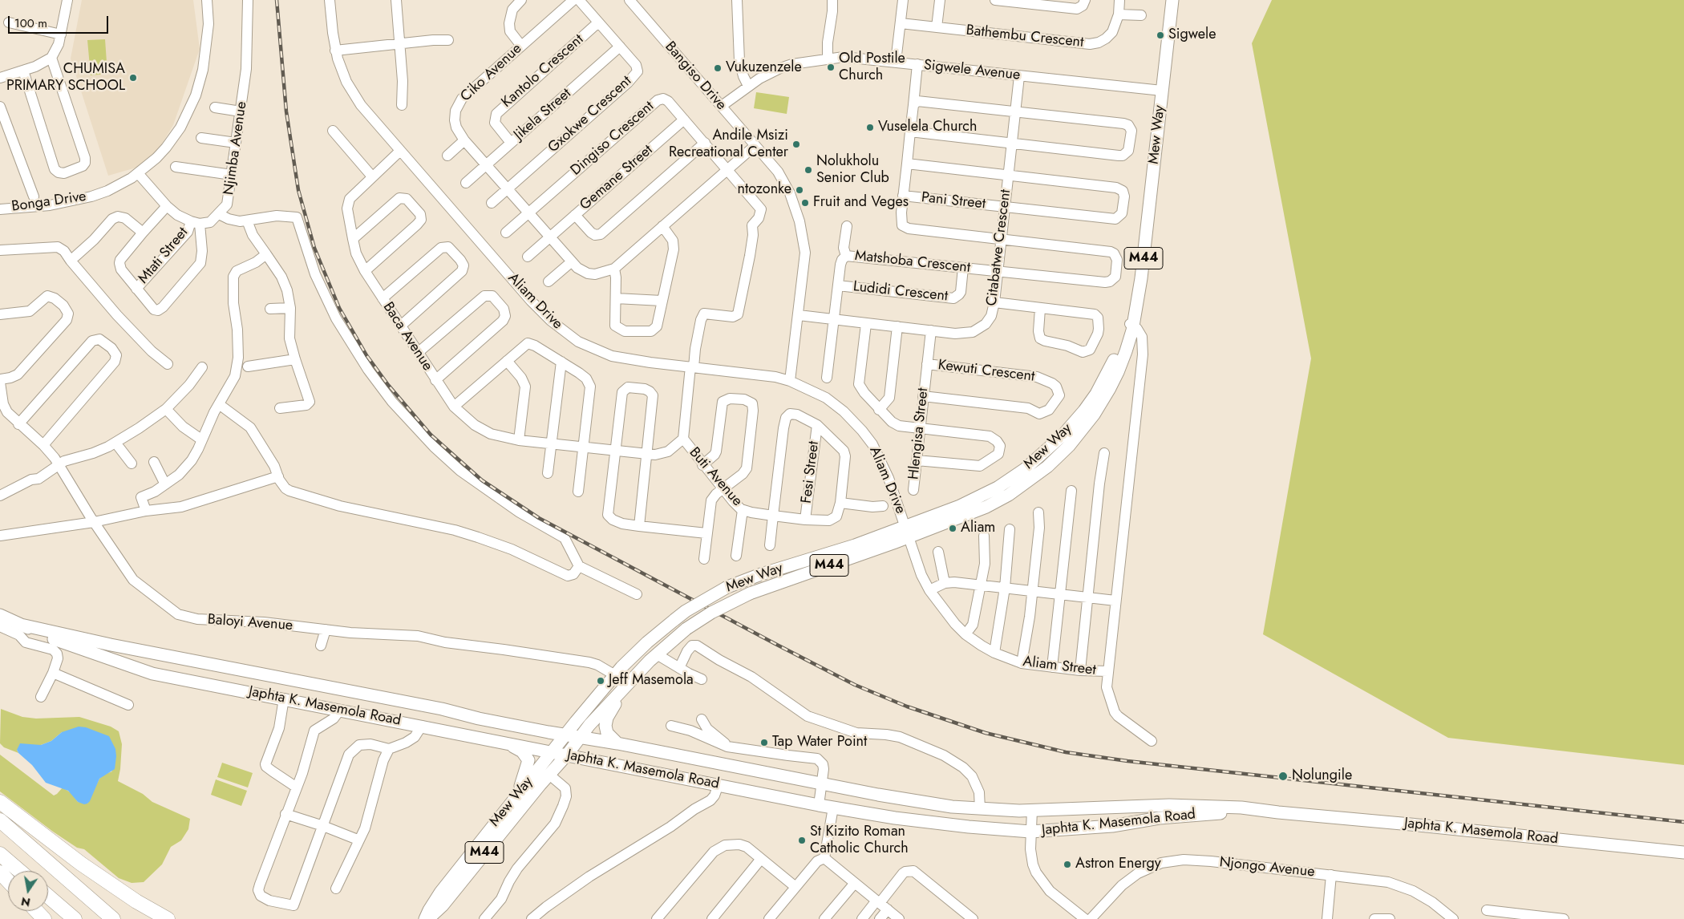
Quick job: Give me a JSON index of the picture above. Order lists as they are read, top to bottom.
{
  "streets": {
    "main road": ["Mew Way", "M44", "Japhta K. Masemola Road"],
    "street": [
      "Bathembu Crescent",
      "Sigwele Avenue",
      "Kantolo Crescent",
      "Ciko Avenue",
      "Bangiso Drive",
      "Jikela Street",
      "Gxokwe Crescent",
      "Dingiso Crescent",
      "Njimba Avenue",
      "Gemane Street",
      "Pani Street",
      "Bonga Drive",
      "Citabatwe Crescent",
      "Mtati Street",
      "Matshoba Crescent",
      "Ludidi Crescent",
      "Aliam Drive",
      "Baca Avenue",
      "Kewuti Crescent",
      "Hlengisa Street",
      "Fesi Street",
      "Buti Avenue",
      "Baloyi Avenue",
      "Aliam Street",
      "Njongo Avenue"
    ]
  },
  "crossings": [
    ["Sigwele Avenue", "Bangiso Drive"],
    ["Sigwele Avenue", "Mew Way"],
    ["Sigwele Avenue", "Citabatwe Crescent"],
    ["Kantolo Crescent", "Jikela Street"],
    ["Kantolo Crescent", "Gxokwe Crescent"],
    ["Ciko Avenue", "Bangiso Drive"],
    ["Ciko Avenue", "Jikela Street"],
    ["Ciko Avenue", "Gxokwe Crescent"],
    ["Ciko Avenue", "Dingiso Crescent"],
    ["Ciko Avenue", "Gemane Street"],
    ["Bangiso Drive", "Citabatwe Crescent"],
    ["Bangiso Drive", "Aliam Drive"],
    ["Jikela Street", "Gxokwe Crescent"],
    ["Mew Way", "Aliam Drive"],
    ["Mew Way", "Baloyi Avenue"],
    ["Mew Way", "Aliam Street"],
    ["Mew Way", "Japhta K. Masemola Road"],
    ["Dingiso Crescent", "Gemane Street"],
    ["Njimba Avenue", "Mtati Street"],
    ["Pani Street", "Citabatwe Crescent"],
    ["Citabatwe Crescent", "Matshoba Crescent"],
    ["Citabatwe Crescent", "Hlengisa Street"],
    ["Matshoba Crescent", "Ludidi Crescent"],
    ["Aliam Drive", "Baca Avenue"],
    ["Aliam Drive", "Aliam Street"],
    ["Baca Avenue", "Buti Avenue"],
    ["Kewuti Crescent", "Hlengisa Street"],
    ["Fesi Street", "Buti Avenue"]
  ],
  "places": [
    "Sigwele",
    "Old Postile Church",
    "Vukuzenzele",
    "CHUMISA PRIMARY SCHOOL",
    "Vuselela Church",
    "Andile Msizi Recreational Center",
    "Nolukholu Senior Club",
    "ntozonke",
    "Fruit and Veges",
    "Aliam",
    "Jeff Masemola",
    "Tap Water Point",
    "Nolungile",
    "St Kizito Roman Catholic Church",
    "Astron Energy"
  ],
  "scale_bar": "100 m",
  "north": "bottom"
}
